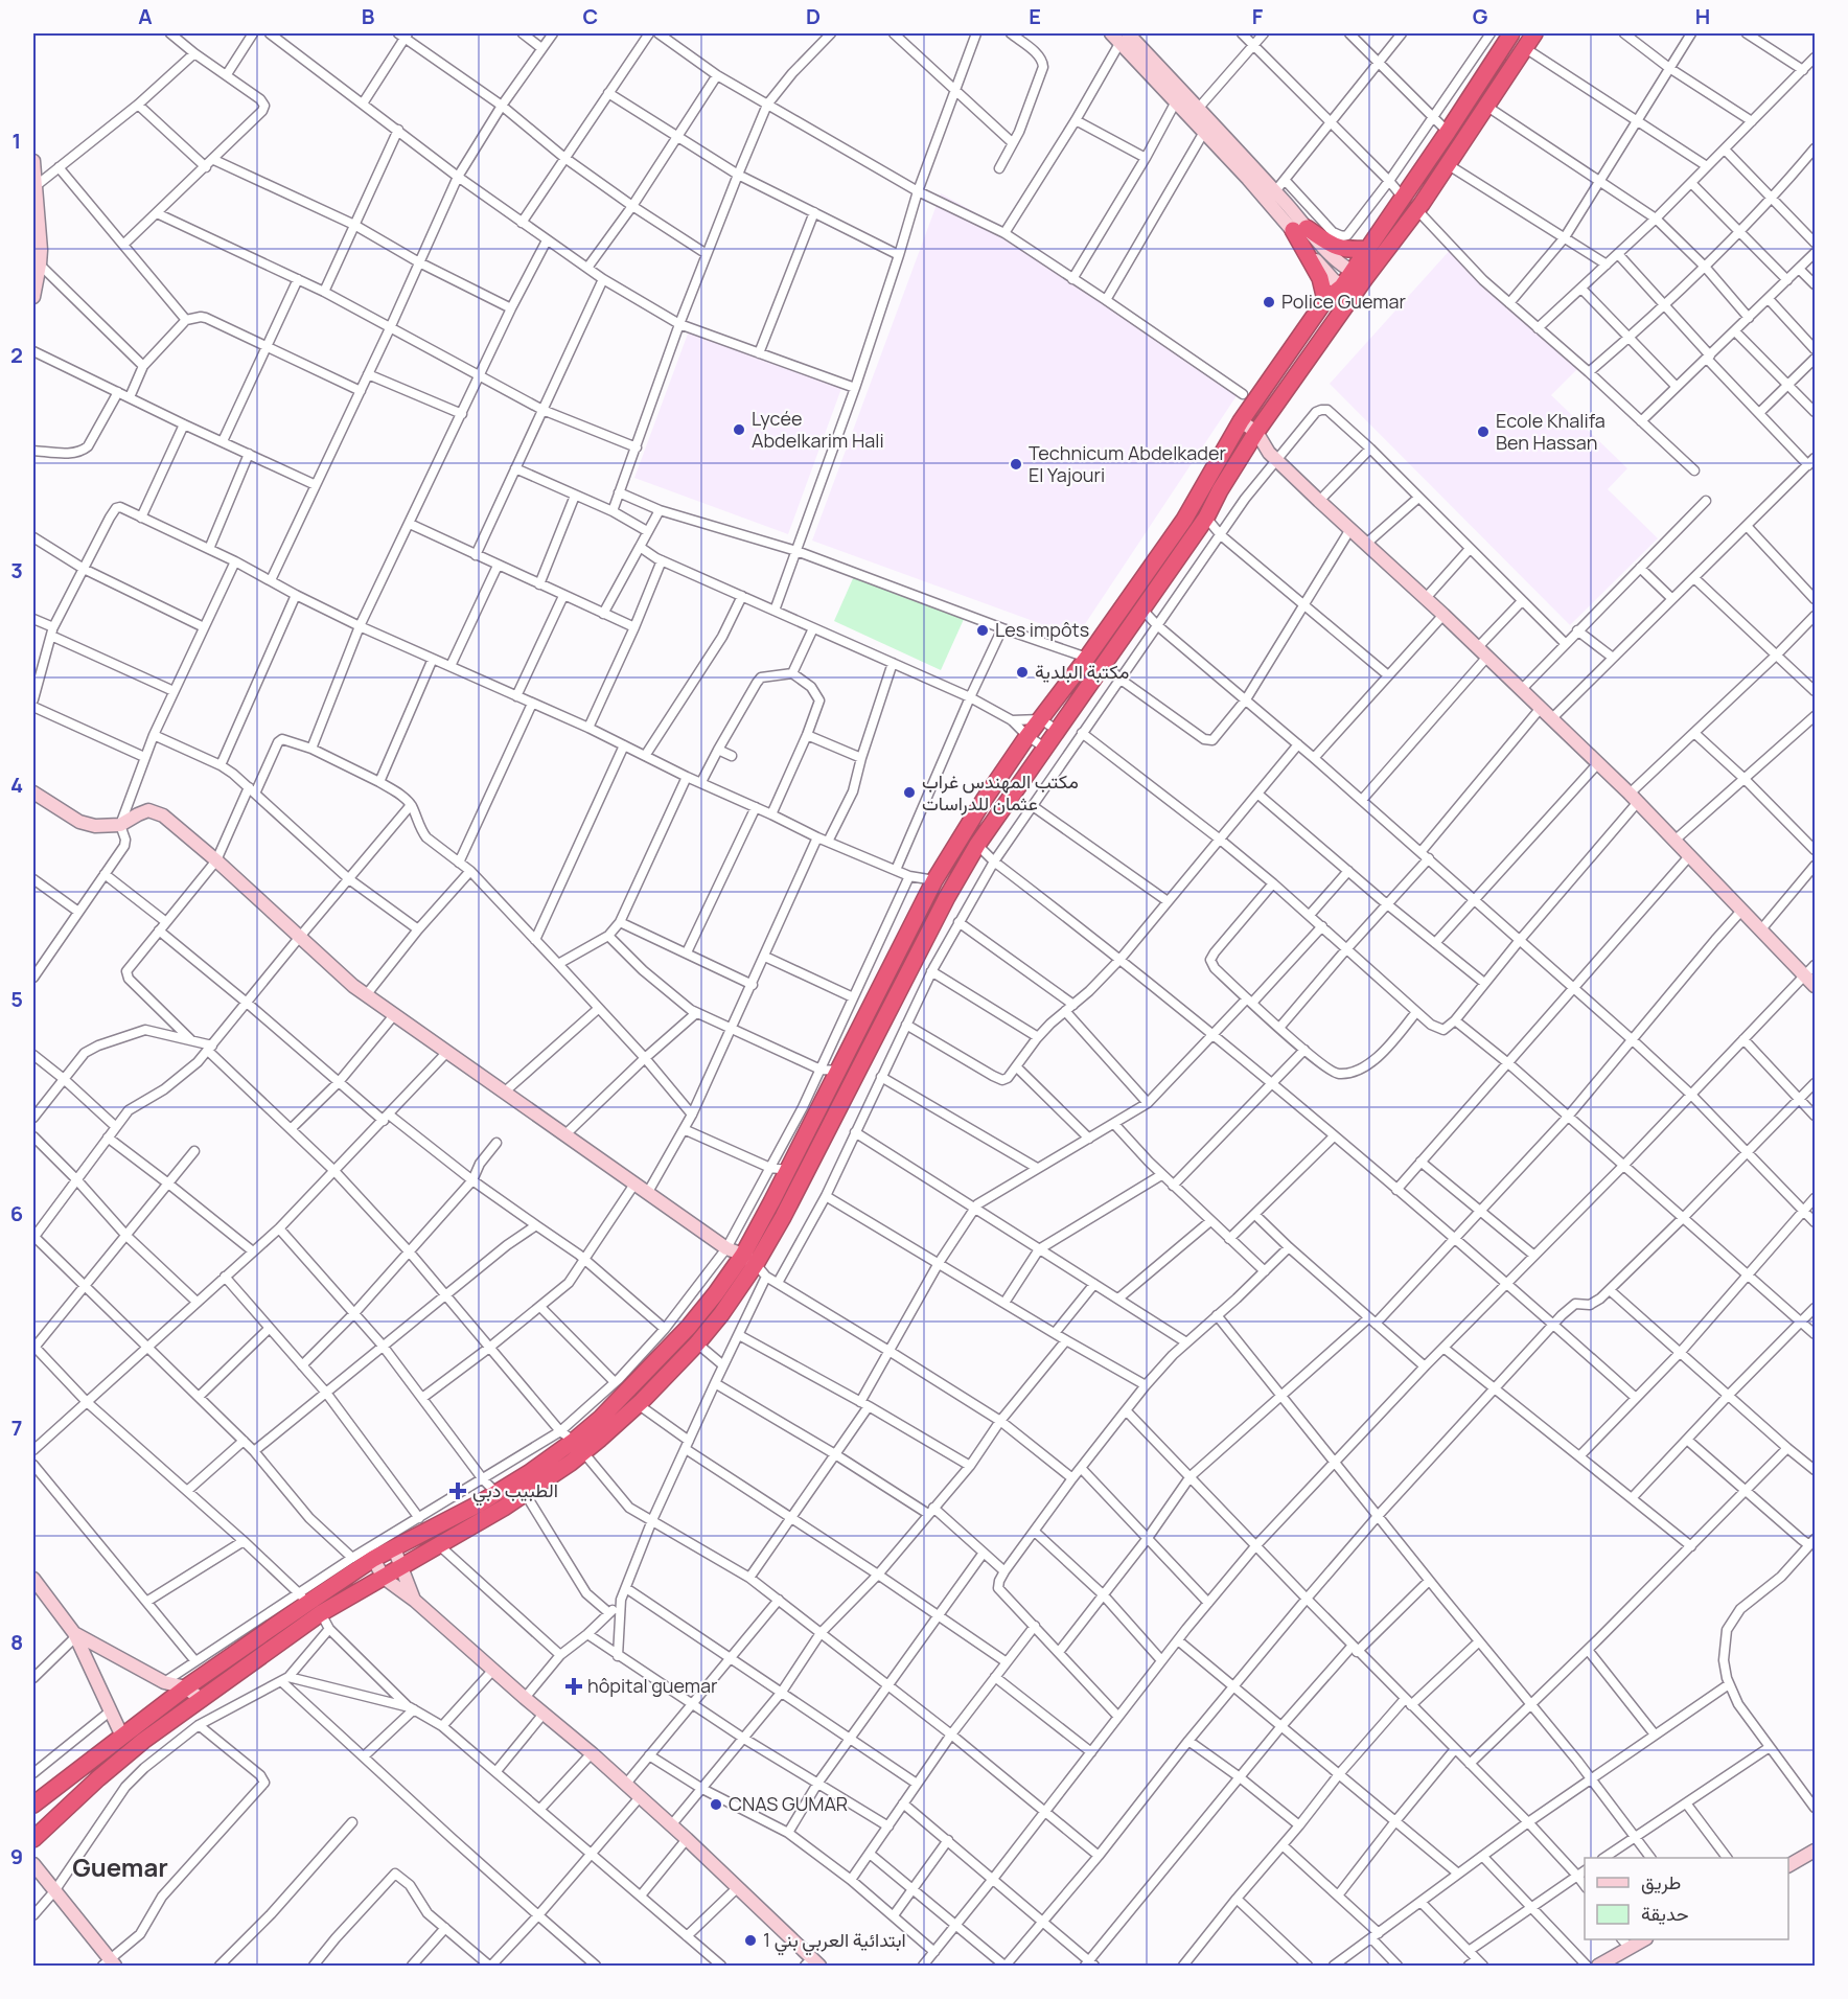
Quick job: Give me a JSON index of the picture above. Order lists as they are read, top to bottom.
{
  "districts": ["Guemar"],
  "places": {
    "other": [
      "Police Guemar",
      "Lycée Abdelkarim Hali",
      "Ecole Khalifa Ben Hassan",
      "Technicum Abdelkader El Yajouri",
      "Les impôts",
      "مكتبة البلدية",
      "مكتب المهندس غراب عثمان للدراسات",
      "CNAS GUMAR",
      "ابتدائية العربي بني 1"
    ],
    "health": ["الطبيب دبي", "hôpital guemar"]
  },
  "legend": ["طريق", "حديقة"],
  "grid": {
    "columns": [
      "A",
      "B",
      "C",
      "D",
      "E",
      "F",
      "G",
      "H"
    ],
    "rows": [
      "1",
      "2",
      "3",
      "4",
      "5",
      "6",
      "7",
      "8",
      "9"
    ]
  }
}
